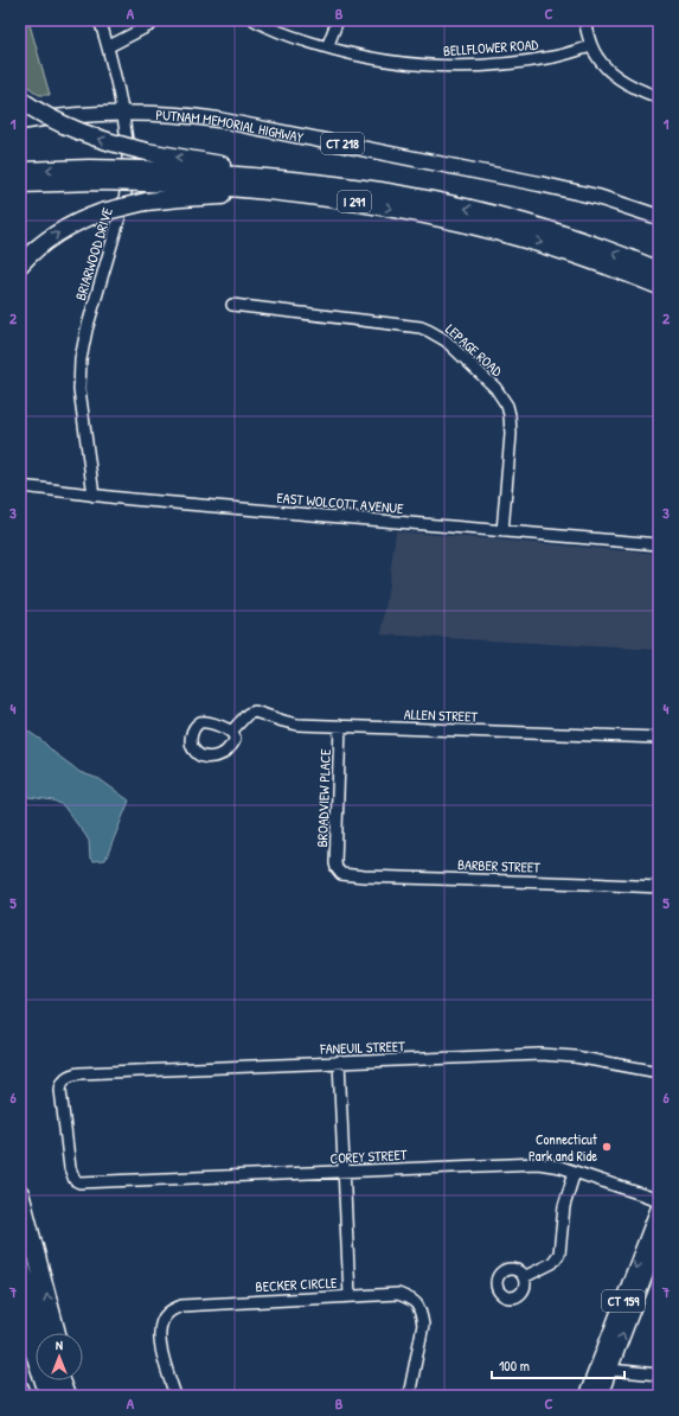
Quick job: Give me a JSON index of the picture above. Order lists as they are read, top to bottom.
{
  "streets": {
    "highway": ["I 291"],
    "main road": ["PUTNAM MEMORIAL HIGHWAY", "CT 218", "CT 159"],
    "street": [
      "BELLFLOWER ROAD",
      "BRIARWOOD DRIVE",
      "LEPAGE ROAD",
      "EAST WOLCOTT AVENUE",
      "ALLEN STREET",
      "BROADVIEW PLACE",
      "BARBER STREET",
      "FANEUIL STREET",
      "COREY STREET",
      "BECKER CIRCLE"
    ]
  },
  "crossings": [
    ["PUTNAM MEMORIAL HIGHWAY", "BRIARWOOD DRIVE"],
    ["BRIARWOOD DRIVE", "EAST WOLCOTT AVENUE"],
    ["LEPAGE ROAD", "EAST WOLCOTT AVENUE"],
    ["ALLEN STREET", "BROADVIEW PLACE"],
    ["BROADVIEW PLACE", "BARBER STREET"],
    ["FANEUIL STREET", "COREY STREET"]
  ],
  "places": ["Connecticut Park and Ride"],
  "scale_bar": "100 m",
  "north": "top",
  "grid": {
    "columns": ["A", "B", "C"],
    "rows": [
      "1",
      "2",
      "3",
      "4",
      "5",
      "6",
      "7"
    ]
  }
}
